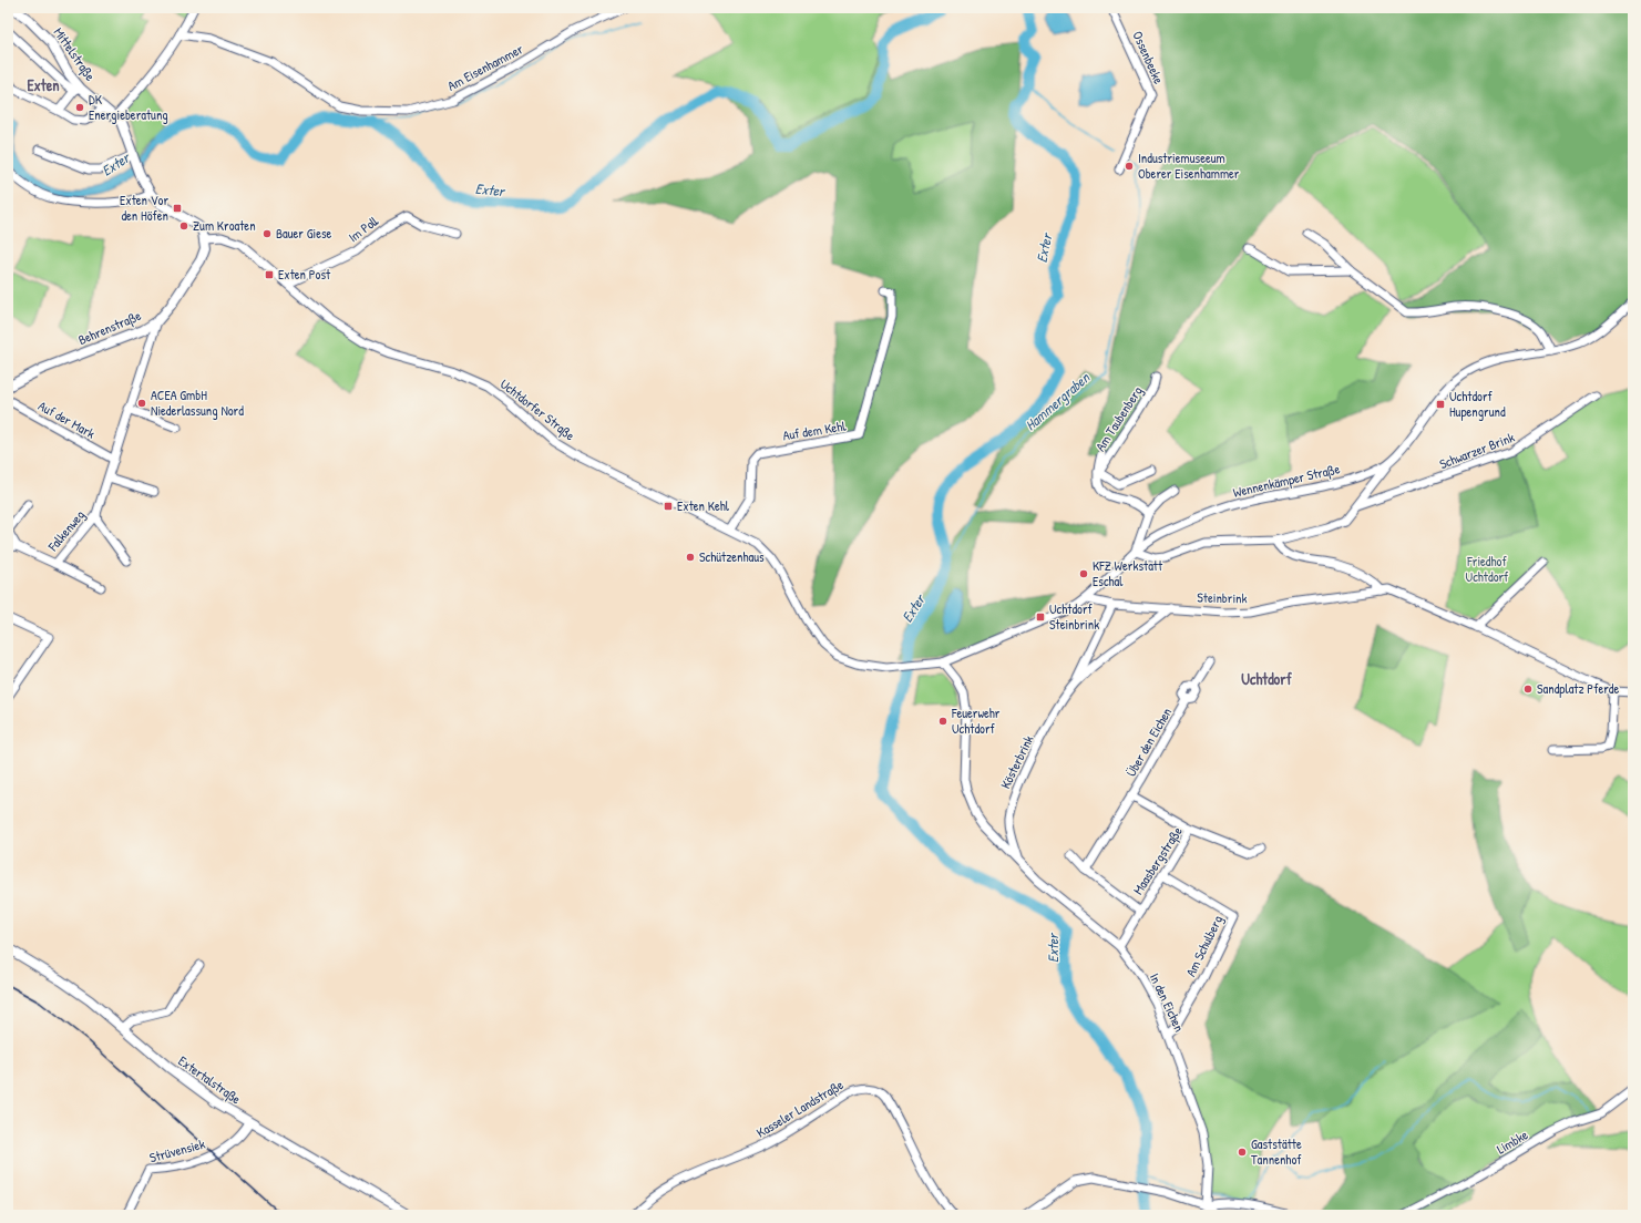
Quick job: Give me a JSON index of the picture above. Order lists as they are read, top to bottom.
{
  "streets": {
    "main road": ["Mittelstraße", "Behrenstraße", "Extertalstraße"],
    "street": [
      "Ossenbeeke",
      "Am Eisenhammer",
      "Im Poll",
      "Uchtdorfer Straße",
      "Am Taubenberg",
      "Auf der Mark",
      "Auf dem Kehl",
      "Schwarzer Brink",
      "Wennenkämper Straße",
      "Falkenweg",
      "Steinbrink",
      "Über den Eichen",
      "Kösterbrink",
      "Maasbergstraße",
      "Am Schulberg",
      "In den Eichen",
      "Kasseler Landstraße",
      "Limbke",
      "Strüvensiek"
    ]
  },
  "crossings": [
    ["Mittelstraße", "Behrenstraße"],
    ["Mittelstraße", "Uchtdorfer Straße"],
    ["Im Poll", "Uchtdorfer Straße"],
    ["Behrenstraße", "Uchtdorfer Straße"],
    ["Uchtdorfer Straße", "Auf dem Kehl"],
    ["Uchtdorfer Straße", "Wennenkämper Straße"],
    ["Schwarzer Brink", "Wennenkämper Straße"],
    ["Schwarzer Brink", "Steinbrink"],
    ["Wennenkämper Straße", "Steinbrink"],
    ["Wennenkämper Straße", "In den Eichen"],
    ["Steinbrink", "Kösterbrink"],
    ["Über den Eichen", "Maasbergstraße"],
    ["Kösterbrink", "In den Eichen"],
    ["Maasbergstraße", "Am Schulberg"],
    ["Maasbergstraße", "In den Eichen"],
    ["Am Schulberg", "In den Eichen"],
    ["Extertalstraße", "Strüvensiek"]
  ],
  "districts": ["Exten", "Uchtdorf"],
  "water": ["Exter", "Hammergraben"],
  "parks": ["Friedhof Uchtdorf"],
  "places": {
    "other": [
      "DK Energieberatung",
      "Industriemuseeum Oberer Eisenhammer",
      "Zum Kroaten",
      "Bauer Giese",
      "ACEA GmbH Niederlassung Nord",
      "Schützenhaus",
      "KFZ Werkstatt Eschal",
      "Sandplatz Pferde",
      "Feuerwehr Uchtdorf",
      "Gaststätte Tannenhof"
    ],
    "transit": [
      "Exten Vor den Höfen",
      "Exten Post",
      "Uchtdorf Hupengrund",
      "Exten Kehl",
      "Uchtdorf Steinbrink"
    ]
  }
}
